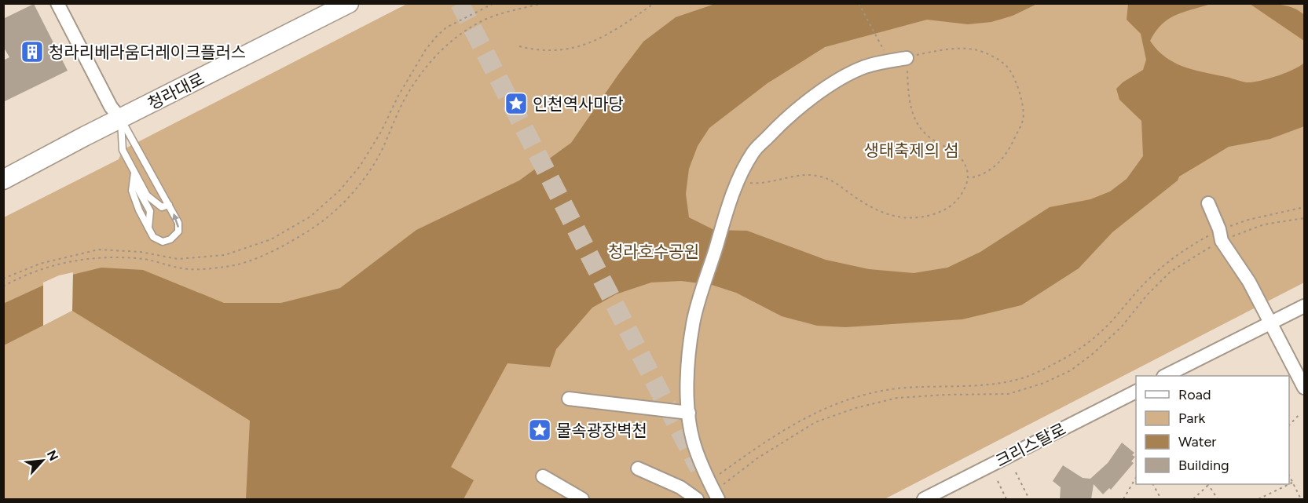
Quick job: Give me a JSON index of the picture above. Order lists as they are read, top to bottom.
{
  "streets": {
    "main road": ["청라대로"],
    "street": ["크리스탈로"]
  },
  "parks": ["생태축제의 섬", "청라호수공원"],
  "places": {
    "building": ["청라리베라움더레이크플러스"],
    "place": ["인천역사마당", "물속광장벽천"]
  },
  "legend": [
    "Road",
    "Park",
    "Water",
    "Building"
  ],
  "north": "top right"
}
